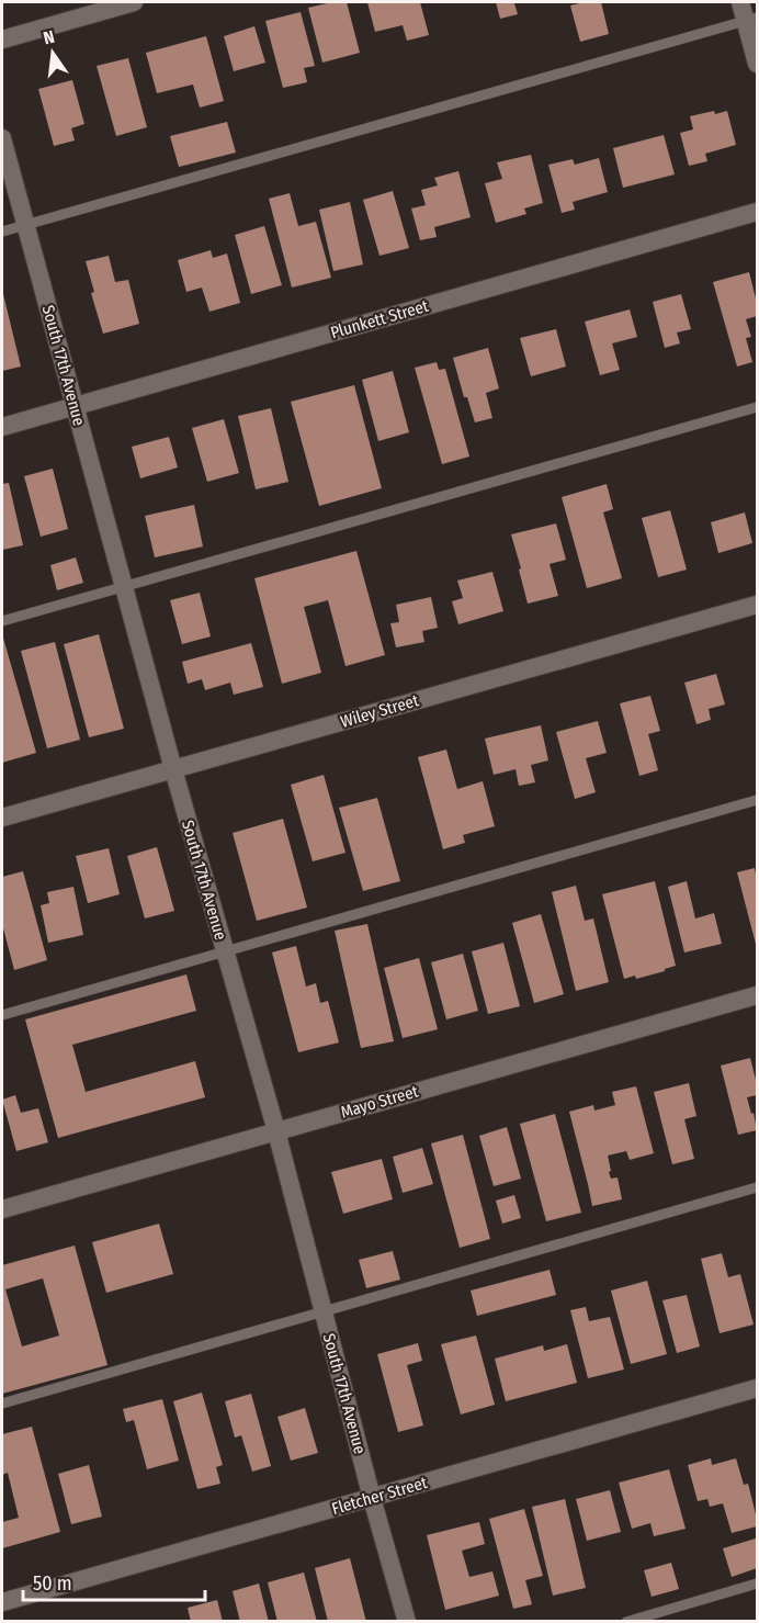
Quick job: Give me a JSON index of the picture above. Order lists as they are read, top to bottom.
{
  "streets": {
    "street": [
      "Plunkett Street",
      "South 17th Avenue",
      "Wiley Street",
      "Mayo Street",
      "Fletcher Street"
    ]
  },
  "crossings": [
    ["Plunkett Street", "South 17th Avenue"],
    ["South 17th Avenue", "Wiley Street"],
    ["South 17th Avenue", "Mayo Street"],
    ["South 17th Avenue", "Fletcher Street"]
  ],
  "scale_bar": "50 m",
  "north": "top"
}
